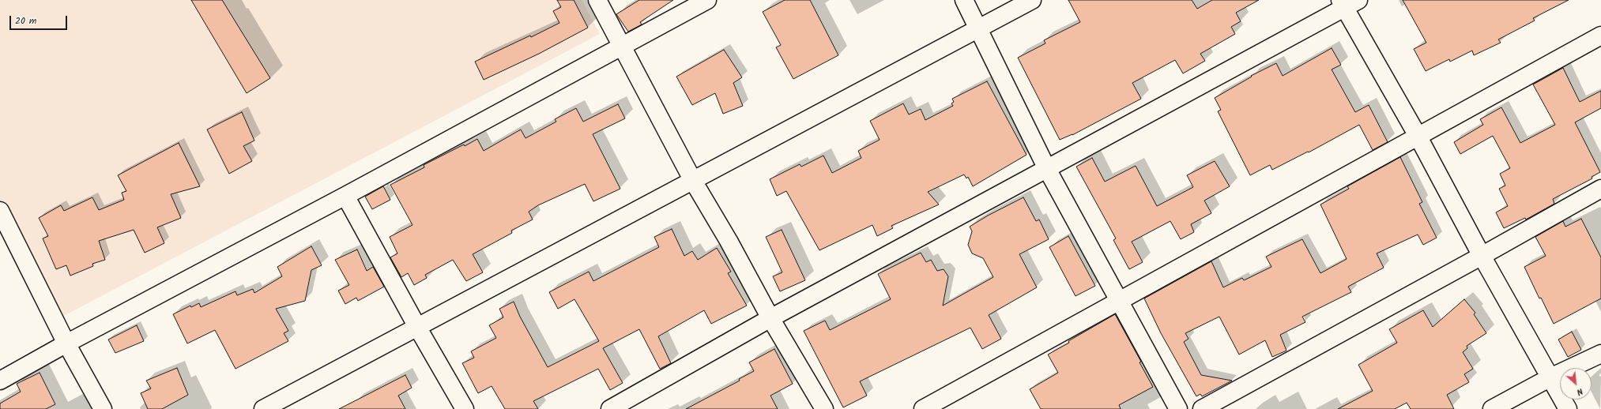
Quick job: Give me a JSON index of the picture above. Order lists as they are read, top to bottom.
{
  "scale_bar": "20 m",
  "north": "bottom right"
}
